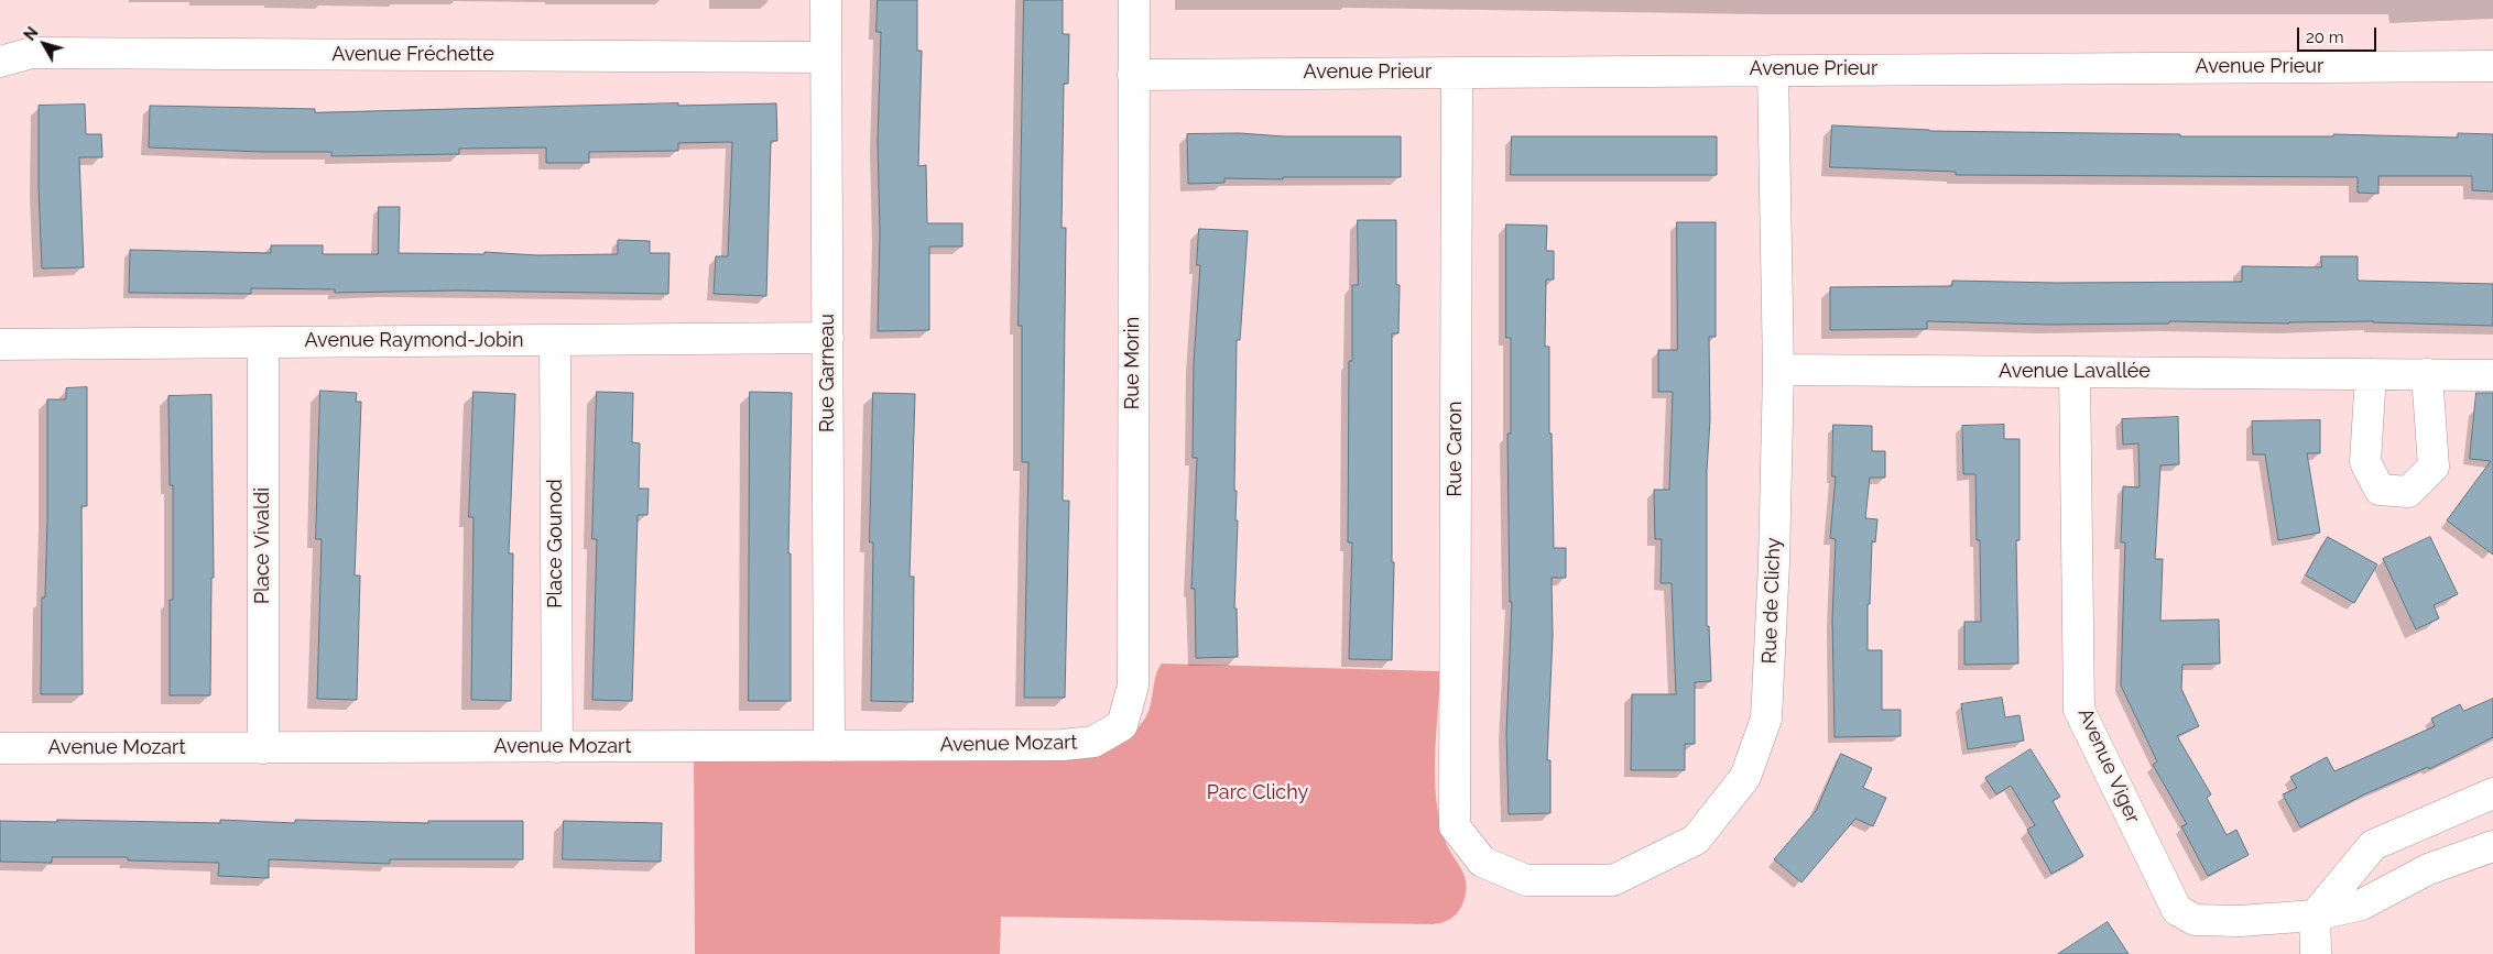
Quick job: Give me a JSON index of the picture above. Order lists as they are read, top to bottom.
{
  "streets": {
    "street": [
      "Avenue Fréchette",
      "Avenue Prieur",
      "Avenue Raymond-Jobin",
      "Rue Morin",
      "Avenue Lavallée",
      "Rue Garneau",
      "Rue Caron",
      "Place Gounod",
      "Place Vivaldi",
      "Rue de Clichy",
      "Avenue Mozart",
      "Avenue Viger"
    ]
  },
  "crossings": [
    ["Avenue Fréchette", "Rue Garneau"],
    ["Avenue Prieur", "Rue Morin"],
    ["Avenue Prieur", "Rue Caron"],
    ["Avenue Prieur", "Rue de Clichy"],
    ["Avenue Raymond-Jobin", "Rue Garneau"],
    ["Avenue Raymond-Jobin", "Place Gounod"],
    ["Avenue Raymond-Jobin", "Place Vivaldi"],
    ["Rue Morin", "Avenue Mozart"],
    ["Avenue Lavallée", "Rue de Clichy"],
    ["Avenue Lavallée", "Avenue Viger"],
    ["Rue Garneau", "Avenue Mozart"],
    ["Rue Caron", "Rue de Clichy"],
    ["Place Gounod", "Avenue Mozart"],
    ["Place Vivaldi", "Avenue Mozart"]
  ],
  "parks": ["Parc Clichy"],
  "scale_bar": "20 m",
  "north": "top left"
}
